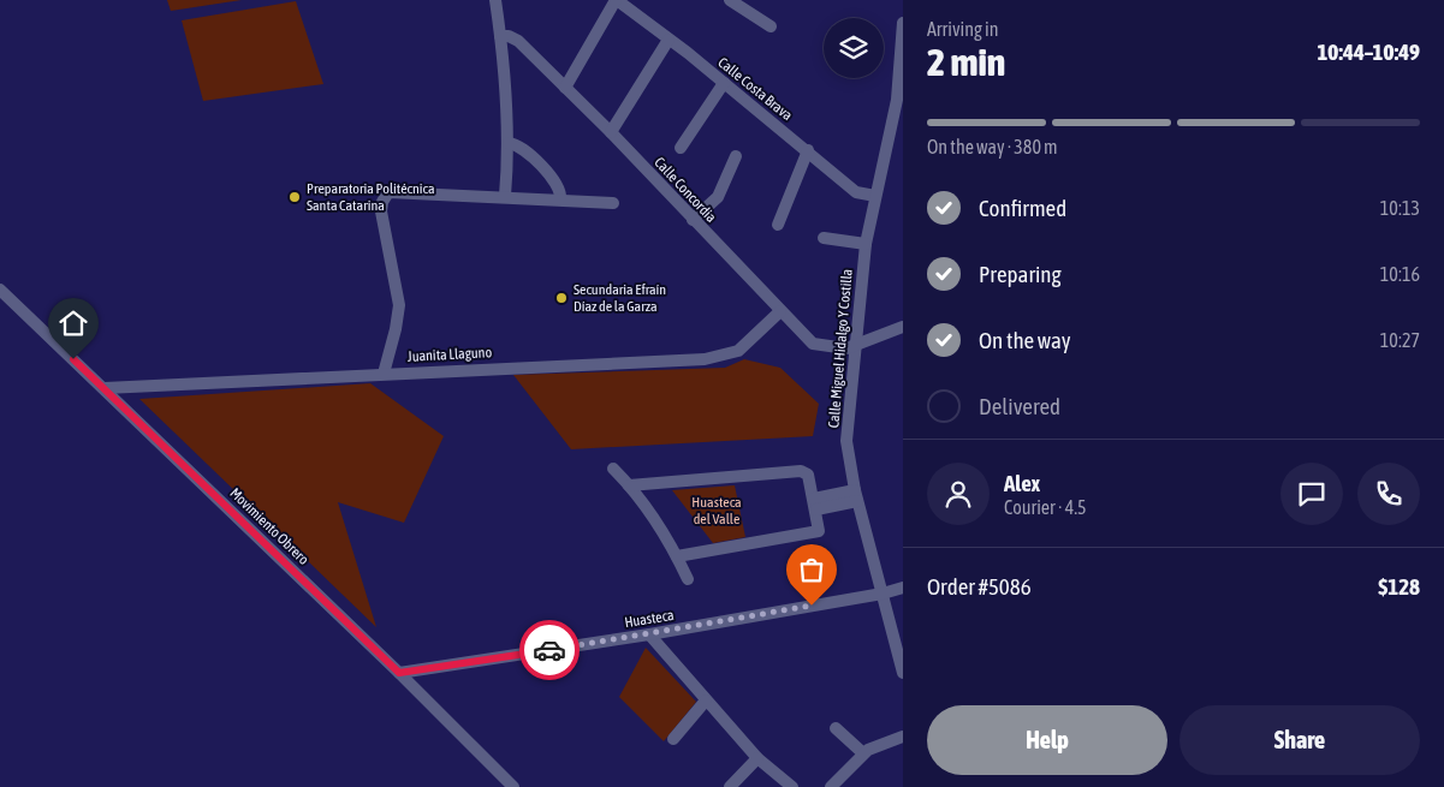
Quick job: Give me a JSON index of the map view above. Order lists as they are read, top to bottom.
{
  "streets": {
    "street": [
      "Calle Costa Brava",
      "Calle Concordia",
      "Calle Miguel Hidalgo Y Costilla",
      "Juanita Llaguno",
      "Movimiento Obrero",
      "Huasteca"
    ]
  },
  "crossings": [
    ["Calle Costa Brava", "Calle Miguel Hidalgo Y Costilla"],
    ["Calle Concordia", "Calle Miguel Hidalgo Y Costilla"],
    ["Calle Concordia", "Juanita Llaguno"],
    ["Calle Miguel Hidalgo Y Costilla", "Huasteca"],
    ["Juanita Llaguno", "Movimiento Obrero"],
    ["Movimiento Obrero", "Huasteca"]
  ],
  "parks": ["Huasteca del Valle"],
  "places": ["Preparatoria Politécnica Santa Catarina", "Secundaria Efraín Díaz de la Garza"],
  "page": {
    "heading": ["2 min", "Arriving in", "10:44–10:49"],
    "panel": [
      "Alex",
      "Courier · 4.5",
      "Order #5086",
      "$128"
    ],
    "bar": "On the way · 380 m",
    "list": [
      ["Confirmed", "10:13"],
      ["Preparing", "10:16"],
      ["On the way", "10:27"],
      "Delivered"
    ],
    "buttons": ["Help", "Share"]
  }
}
